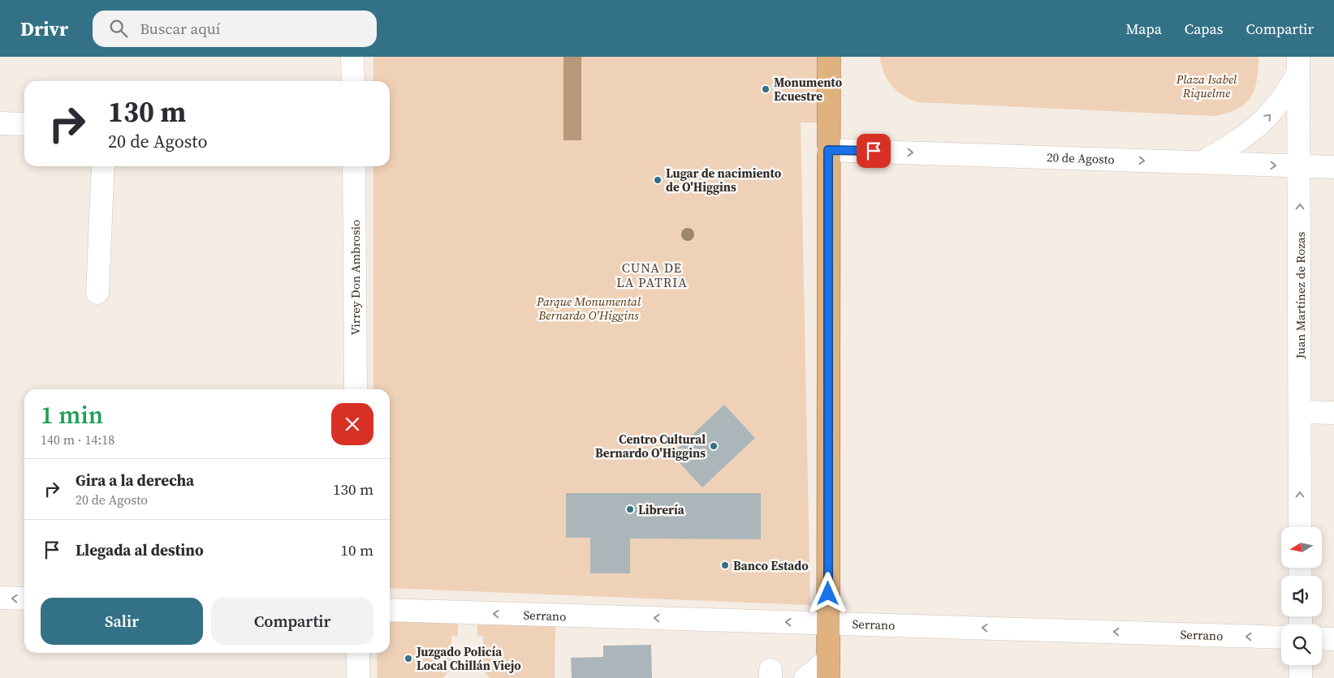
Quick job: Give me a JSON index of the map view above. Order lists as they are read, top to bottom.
{
  "streets": {
    "street": [
      "20 de Agosto",
      "Virrey Don Ambrosio",
      "Juan Martínez de Rozas",
      "Serrano"
    ]
  },
  "crossings": [
    ["20 de Agosto", "Juan Martínez de Rozas"]
  ],
  "one_way": ["20 de Agosto", "Juan Martínez de Rozas", "Serrano"],
  "districts": ["CUNA DE LA PATRIA"],
  "parks": ["Plaza Isabel Riquelme", "Parque Monumental Bernardo O'Higgins"],
  "places": [
    "Monumento Ecuestre",
    "Lugar de nacimiento de O'Higgins",
    "Centro Cultural Bernardo O'Higgins",
    "Librería",
    "Banco Estado",
    "Juzgado Policía Local Chillán Viejo"
  ],
  "north": "left",
  "page": {
    "header": "Drivr",
    "search": "Buscar aquí",
    "nav": ["Mapa", "Capas", "Compartir"],
    "turn": ["130 m", "20 de Agosto"],
    "heading": ["1 min", "140 m · 14:18"],
    "list": [
      {
        "name": "Gira a la derecha",
        "note": "20 de Agosto",
        "value": "130 m"
      },
      {
        "name": "Llegada al destino",
        "value": "10 m"
      }
    ],
    "buttons": ["Salir", "Compartir"]
  }
}
